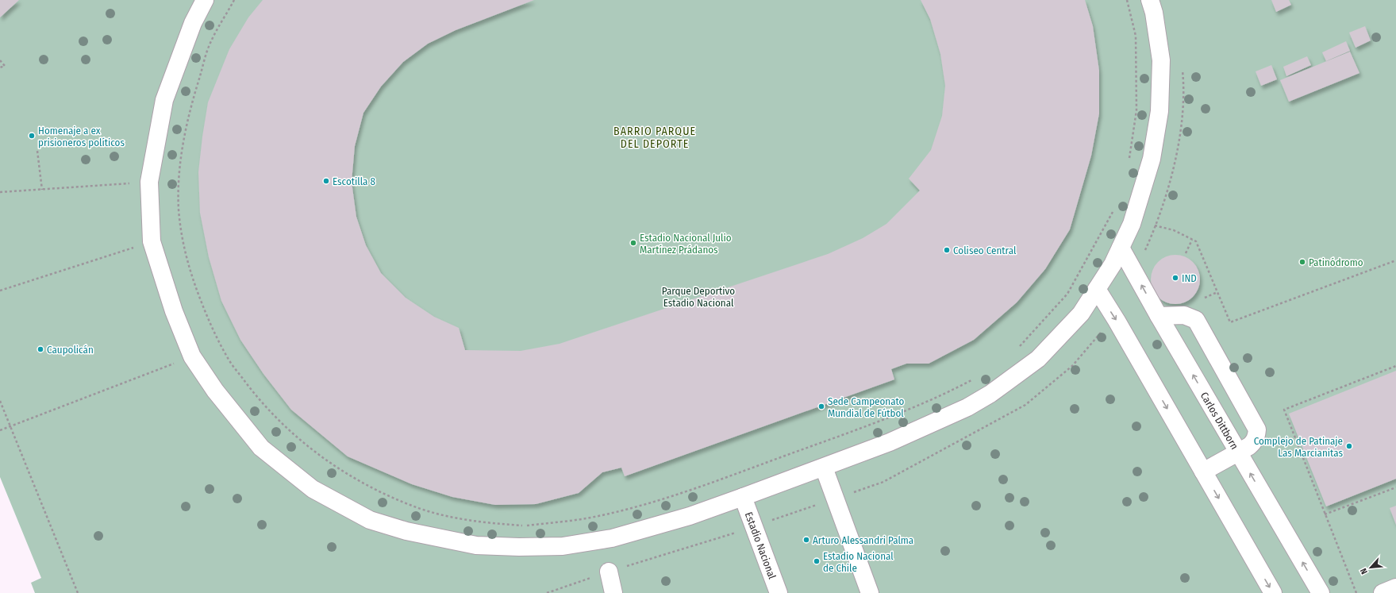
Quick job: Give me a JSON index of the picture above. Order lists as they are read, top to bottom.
{
  "streets": {
    "street": ["Carlos Dittborn", "Estadio Nacional"]
  },
  "districts": ["BARRIO PARQUE DEL DEPORTE"],
  "parks": ["Parque Deportivo Estadio Nacional"],
  "places": [
    "Homenaje a ex prisioneros políticos",
    "Escotilla 8",
    "Estadio Nacional Julio Martínez Prádanos",
    "Coliseo Central",
    "Patinódromo",
    "IND",
    "Caupolicán",
    "Sede Campeonato Mundial de Fútbol",
    "Complejo de Patinaje Las Marcianitas",
    "Arturo Alessandri Palma",
    "Estadio Nacional de Chile"
  ],
  "north": "bottom left"
}
